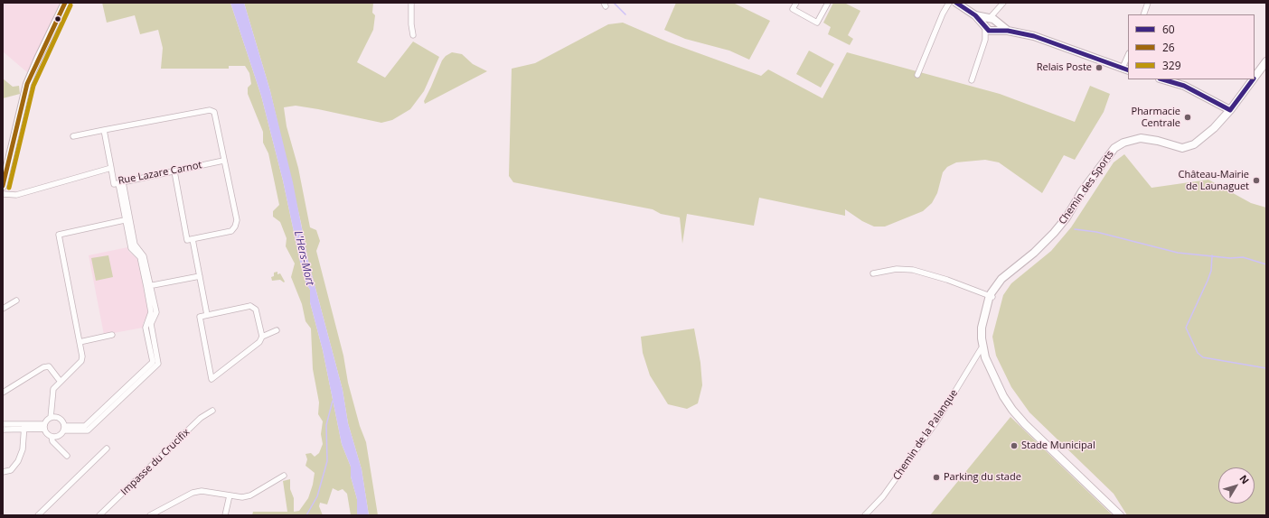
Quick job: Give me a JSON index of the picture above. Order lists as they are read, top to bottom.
{
  "streets": {
    "street": [
      "Rue Lazare Carnot",
      "Chemin des Sports",
      "Chemin de la Palanque",
      "Impasse du Crucifix"
    ]
  },
  "water": ["L'Hers-Mort"],
  "places": [
    "Relais Poste",
    "Pharmacie Centrale",
    "Château-Mairie de Launaguet",
    "Stade Municipal",
    "Parking du stade"
  ],
  "lines": ["transit line 60", "transit line 26", "transit line 329"],
  "legend": ["60", "26", "329"],
  "north": "top right"
}
